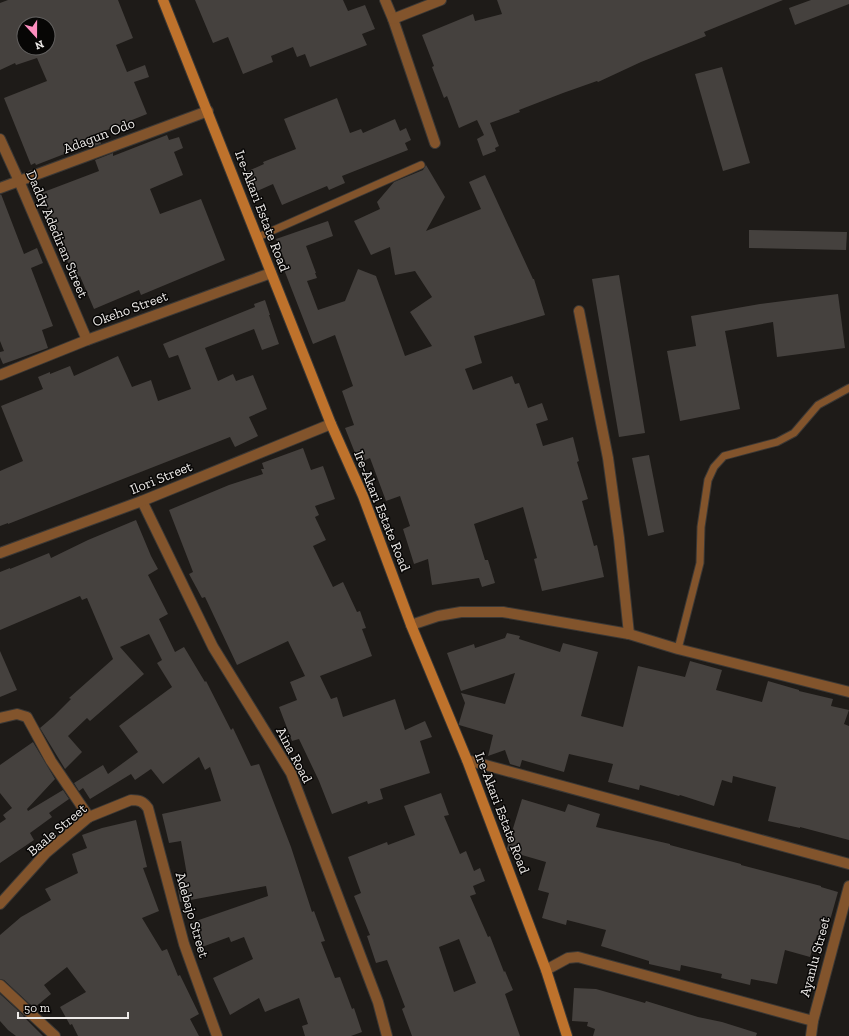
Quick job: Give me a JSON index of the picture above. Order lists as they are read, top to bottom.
{
  "streets": {
    "street": [
      "Adagun Odo",
      "Ire-Akari Estate Road",
      "Daddy Adediran Street",
      "Okeho Street",
      "Ilori Street",
      "Aina Road",
      "Baale Street",
      "Adebajo Street",
      "Ayanlu Street"
    ]
  },
  "crossings": [
    ["Adagun Odo", "Ire-Akari Estate Road"],
    ["Adagun Odo", "Daddy Adediran Street"],
    ["Ire-Akari Estate Road", "Okeho Street"],
    ["Ire-Akari Estate Road", "Ilori Street"],
    ["Daddy Adediran Street", "Okeho Street"],
    ["Ilori Street", "Aina Road"],
    ["Baale Street", "Adebajo Street"]
  ],
  "scale_bar": "50 m",
  "north": "bottom"
}
